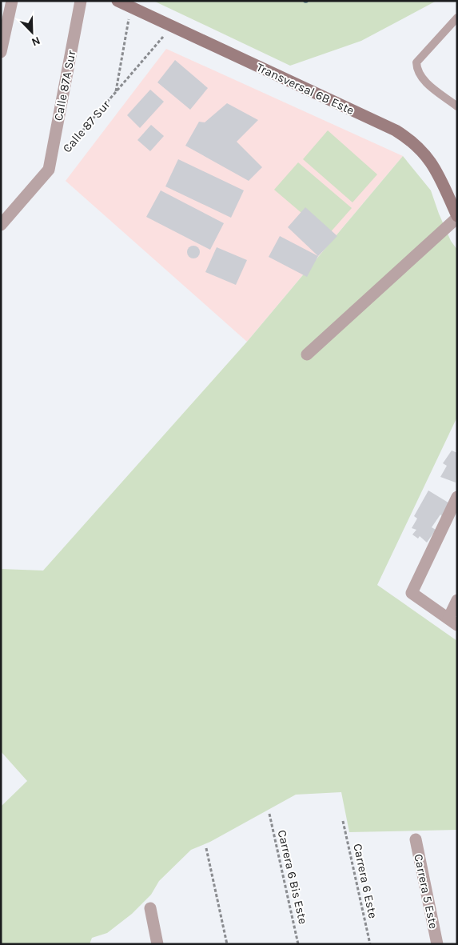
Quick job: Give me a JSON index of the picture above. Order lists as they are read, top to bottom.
{
  "streets": {
    "street": ["Calle 87A Sur", "Transversal 6B Este", "Carrera 5 Este"],
    "path": ["Calle 87 Sur", "Carrera 6 Bis Este", "Carrera 6 Este"]
  },
  "crossings": [
    ["Transversal 6B Este", "Calle 87 Sur"]
  ],
  "north": "bottom right"
}
